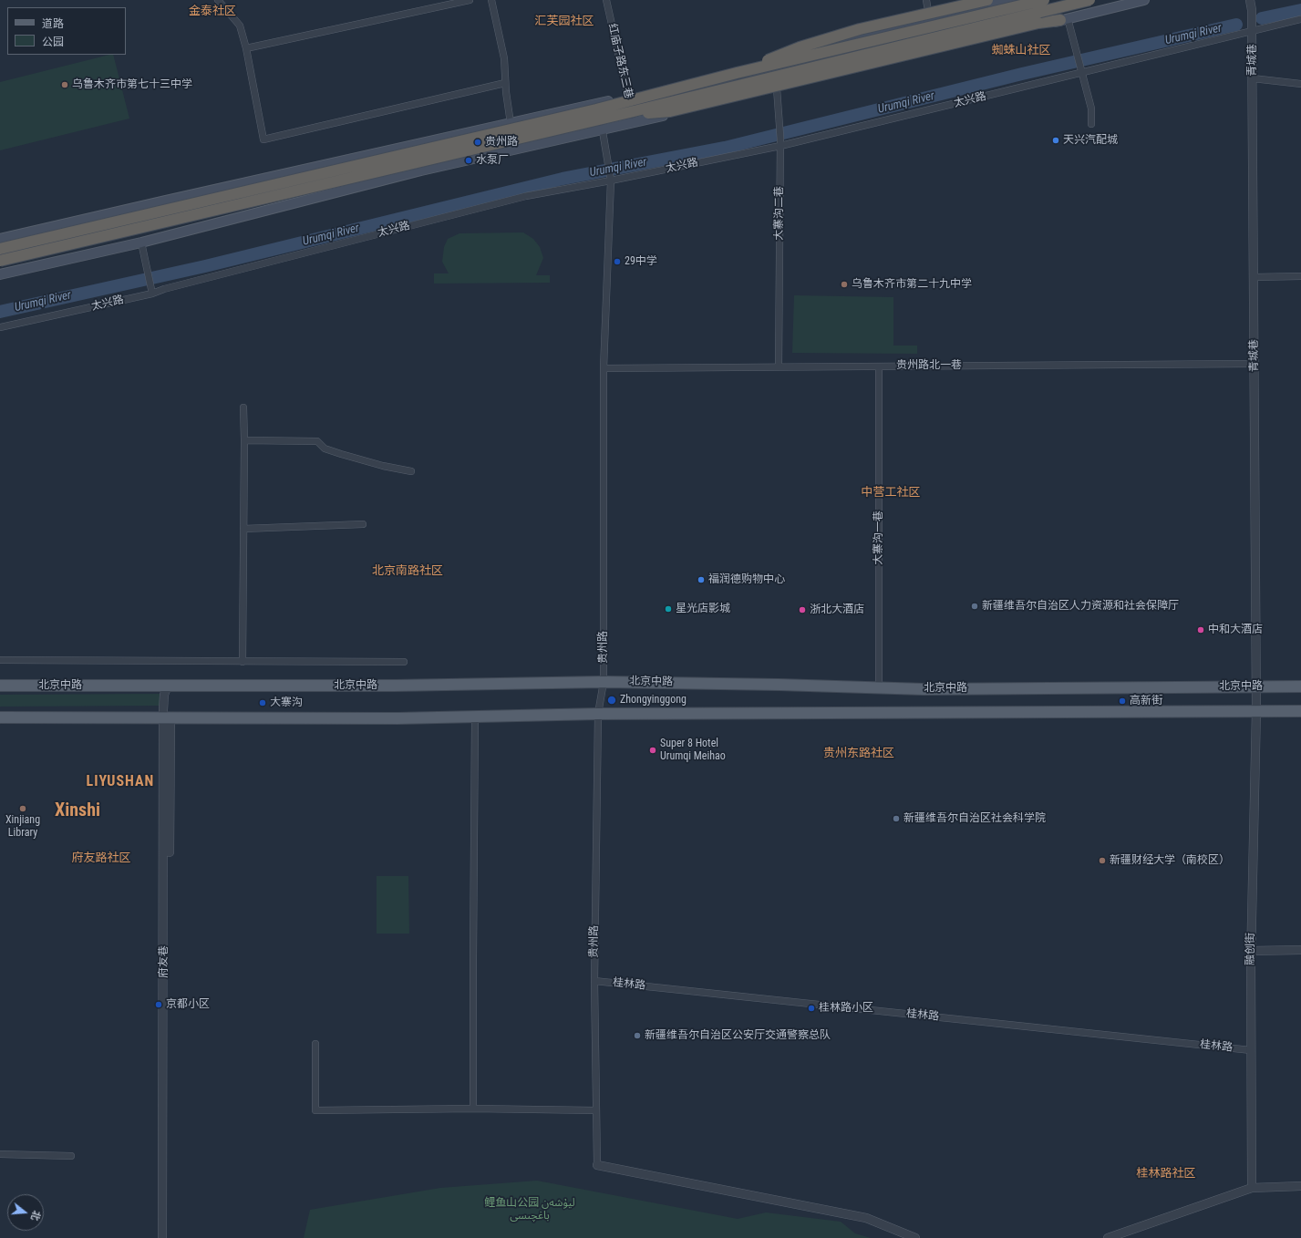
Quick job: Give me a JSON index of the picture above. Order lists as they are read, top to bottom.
{
  "streets": {
    "main road": ["北京中路"],
    "street": [
      "青城巷",
      "红庙子路东三巷",
      "太兴路",
      "大寨沟二巷",
      "贵州路北一巷",
      "大寨沟一巷",
      "贵州路",
      "融创街",
      "府友巷",
      "桂林路"
    ]
  },
  "crossings": [
    ["青城巷", "太兴路"],
    ["青城巷", "贵州路北一巷"],
    ["青城巷", "北京中路"],
    ["青城巷", "融创街"],
    ["太兴路", "大寨沟二巷"],
    ["太兴路", "贵州路"],
    ["大寨沟二巷", "贵州路北一巷"],
    ["贵州路北一巷", "大寨沟一巷"],
    ["贵州路北一巷", "贵州路"],
    ["大寨沟一巷", "北京中路"],
    ["贵州路", "北京中路"],
    ["贵州路", "桂林路"],
    ["北京中路", "府友巷"],
    ["融创街", "桂林路"]
  ],
  "districts": [
    "金泰社区",
    "汇芙园社区",
    "蜘蛛山社区",
    "中营工社区",
    "北京南路社区",
    "贵州东路社区",
    "LIYUSHAN",
    "Xinshi",
    "府友路社区",
    "桂林路社区"
  ],
  "water": ["Urumqi River"],
  "parks": ["鲤鱼山公园 ليۇشەن باغچىسى"],
  "places": [
    "乌鲁木齐市第七十三中学",
    "天兴汽配城",
    "贵州路",
    "水泵厂",
    "29中学",
    "乌鲁木齐市第二十九中学",
    "福润德购物中心",
    "新疆维吾尔自治区人力资源和社会保障厅",
    "星光店影城",
    "浙北大酒店",
    "中和大酒店",
    "Zhongyinggong",
    "高新街",
    "大寨沟",
    "Super 8 Hotel Urumqi Meihao",
    "Xinjiang Library",
    "新疆维吾尔自治区社会科学院",
    "新疆财经大学（南校区）",
    "京都小区",
    "桂林路小区",
    "新疆维吾尔自治区公安厅交通警察总队"
  ],
  "legend": ["道路", "公园"],
  "north": "right"
}
